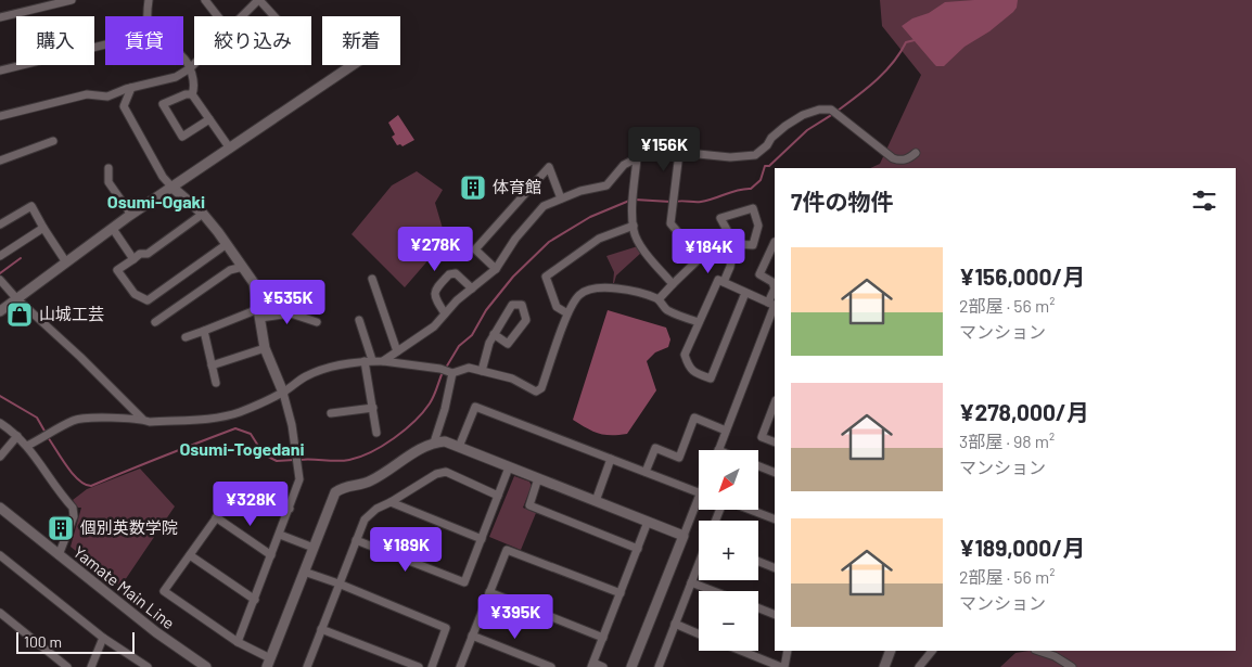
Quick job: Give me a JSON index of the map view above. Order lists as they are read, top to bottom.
{
  "streets": {
    "street": ["Yamate Main Line"]
  },
  "districts": ["Osumi-Ogaki", "Osumi-Togedani"],
  "places": {
    "building": ["体育館", "個別英数学院"],
    "shop": ["山城工芸"]
  },
  "scale_bar": "100 m",
  "north": "bottom left",
  "page": {
    "chip": [
      "購入",
      "賃貸",
      "絞り込み",
      "新着"
    ],
    "price": [
      "¥156K",
      "¥278K",
      "¥184K",
      "¥535K",
      "¥328K",
      "¥189K",
      "¥395K"
    ],
    "heading": "7件の物件",
    "list": [
      {
        "name": "¥156,000/月",
        "note": "2部屋 · 56 m² · マンション"
      },
      {
        "name": "¥278,000/月",
        "note": "3部屋 · 98 m² · マンション"
      },
      {
        "name": "¥189,000/月",
        "note": "2部屋 · 56 m² · マンション"
      }
    ],
    "map_buttons": ["+", "−"],
    "scale": "100 m"
  }
}
